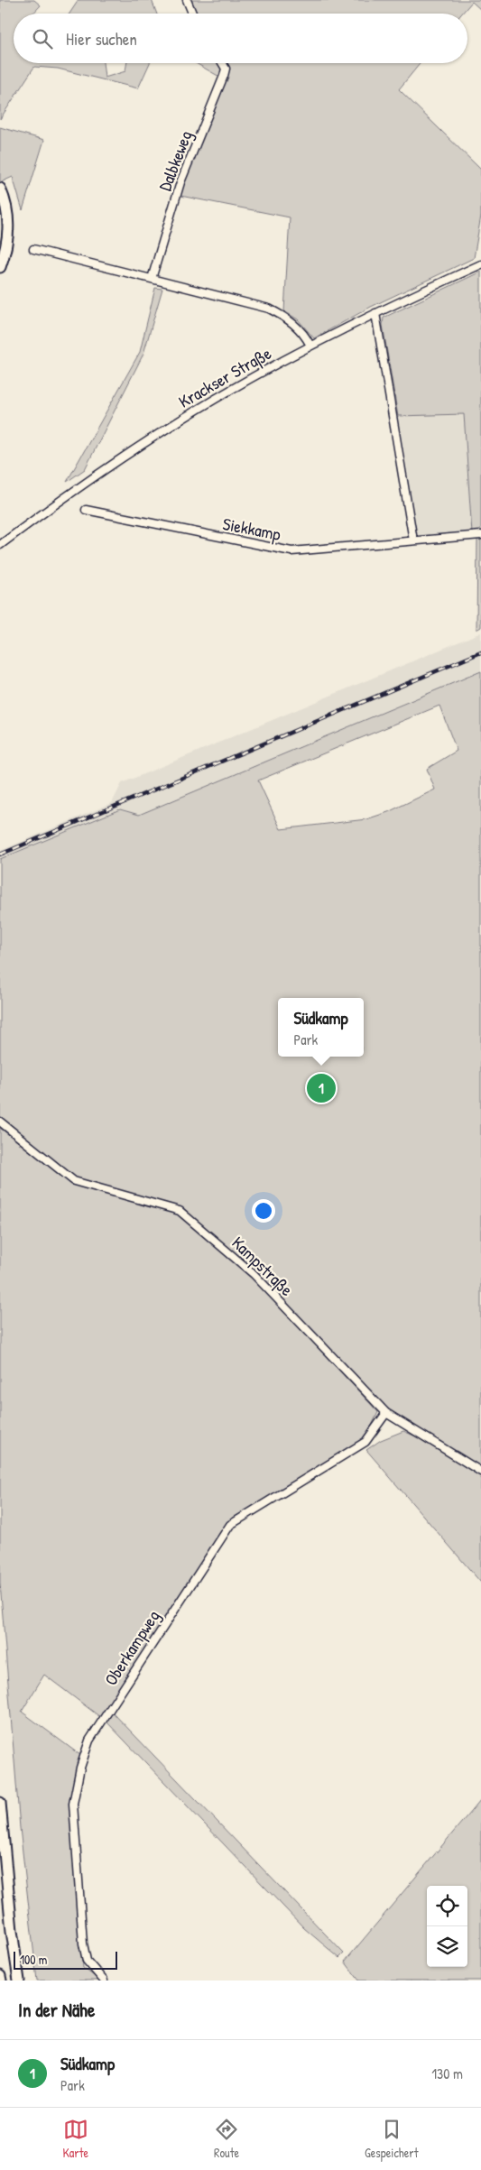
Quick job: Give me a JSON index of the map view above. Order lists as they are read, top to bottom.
{
  "streets": {
    "street": [
      "Dalbkeweg",
      "Krackser Straße",
      "Siekkamp",
      "Kampstraße",
      "Oberkampweg"
    ]
  },
  "crossings": [
    ["Kampstraße", "Oberkampweg"]
  ],
  "scale_bar": "100 m",
  "page": {
    "search": "Hier suchen",
    "popup": ["Südkamp", "Park"],
    "pins": "1",
    "scale": "100 m",
    "heading": "In der Nähe",
    "list": [
      {
        "mark": "1",
        "name": "Südkamp",
        "note": "Park",
        "value": "130 m"
      }
    ],
    "nav": ["Karte", "Route", "Gespeichert"]
  }
}
